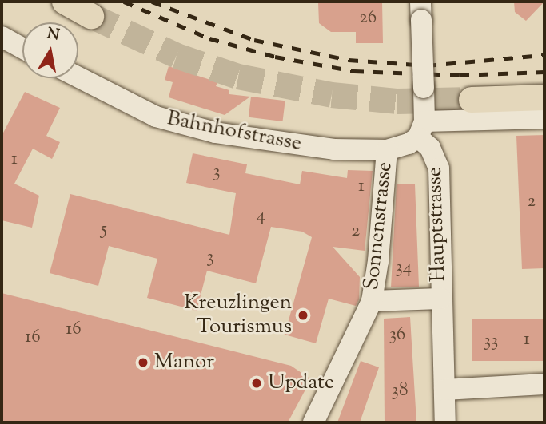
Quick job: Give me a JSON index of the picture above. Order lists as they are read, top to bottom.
{
  "streets": {
    "street": ["Bahnhofstrasse", "Hauptstrasse", "Sonnenstrasse"]
  },
  "crossings": [
    ["Bahnhofstrasse", "Hauptstrasse"],
    ["Bahnhofstrasse", "Sonnenstrasse"]
  ],
  "places": ["Kreuzlingen Tourismus", "Manor", "Update"],
  "house_numbers": [
    "26",
    "1",
    "3",
    "1",
    "2",
    "4",
    "5",
    "2",
    "3",
    "34",
    "16",
    "36",
    "16",
    "1",
    "33",
    "38"
  ],
  "north": "top"
}
